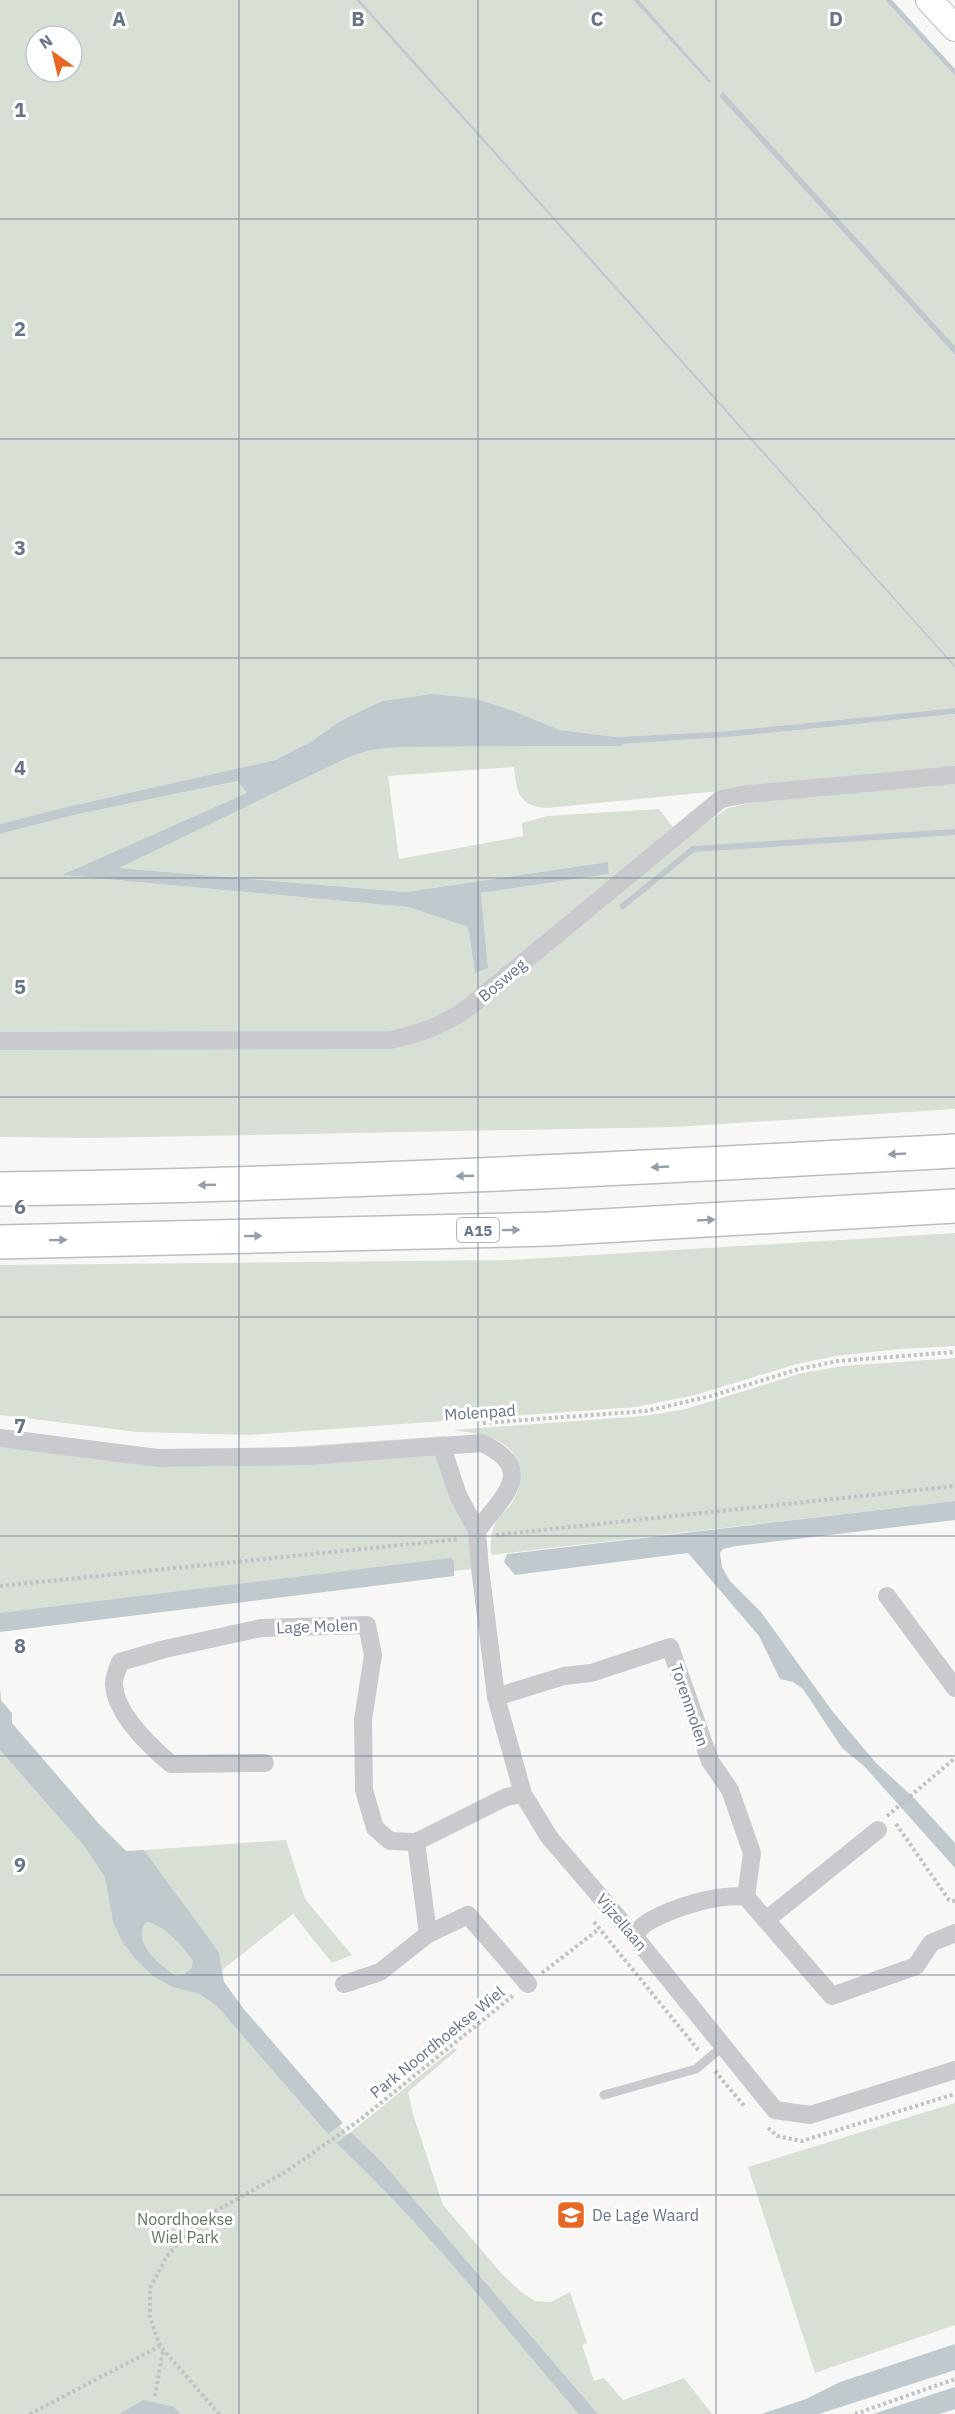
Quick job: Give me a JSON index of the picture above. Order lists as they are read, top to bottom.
{
  "streets": {
    "highway": ["A15"],
    "street": [
      "Bosweg",
      "Lage Molen",
      "Torenmolen",
      "Vijzellaan"
    ],
    "path": ["Molenpad", "Park Noordhoekse Wiel"]
  },
  "crossings": [
    ["Torenmolen", "Vijzellaan"]
  ],
  "parks": ["Noordhoekse Wiel Park"],
  "places": {
    "school or university": ["De Lage Waard"]
  },
  "north": "top left",
  "grid": {
    "columns": [
      "A",
      "B",
      "C",
      "D"
    ],
    "rows": [
      "1",
      "2",
      "3",
      "4",
      "5",
      "6",
      "7",
      "8",
      "9"
    ]
  }
}
